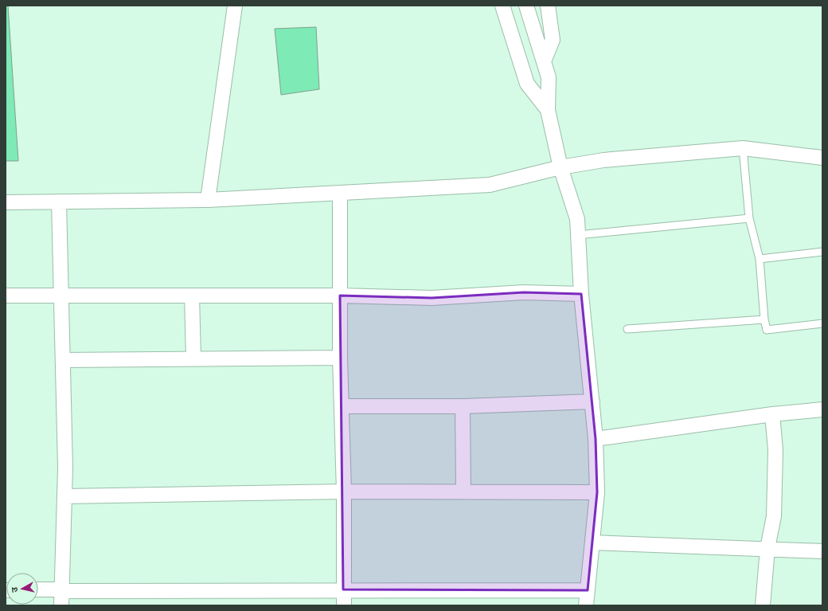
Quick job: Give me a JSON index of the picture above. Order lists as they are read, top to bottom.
{
  "north": "left"
}
